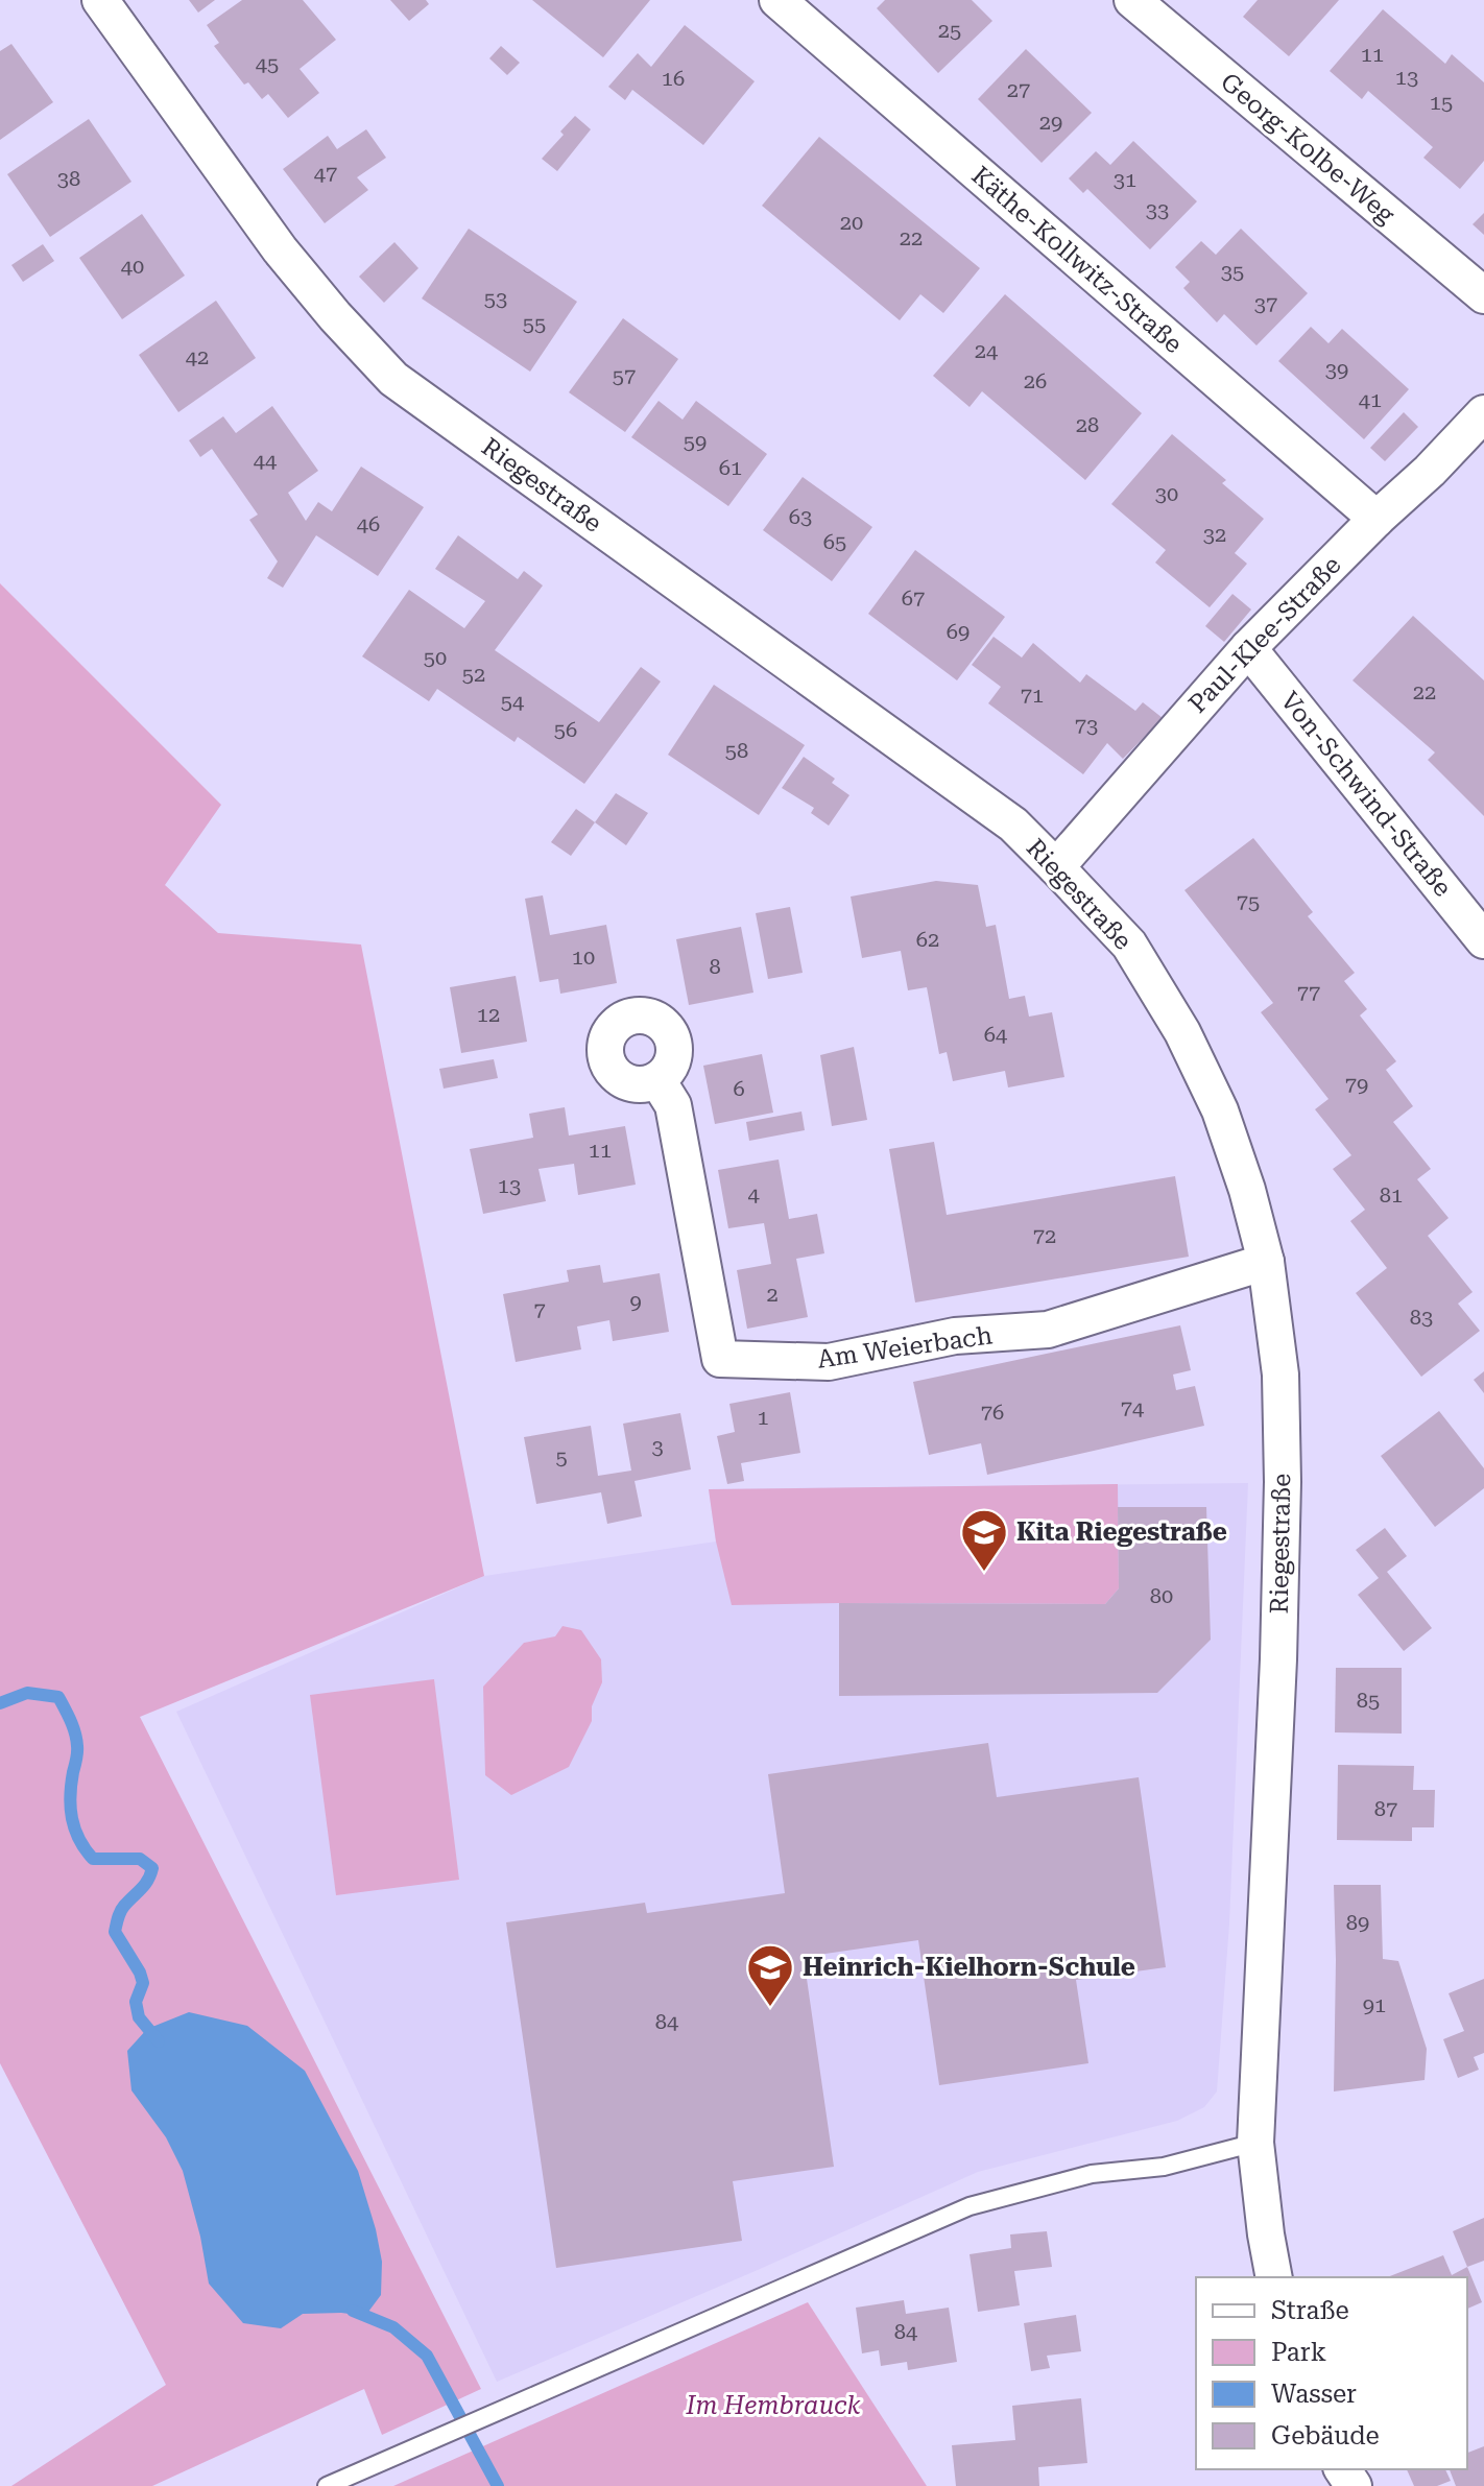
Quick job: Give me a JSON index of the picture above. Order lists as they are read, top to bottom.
{
  "streets": {
    "street": [
      "Georg-Kolbe-Weg",
      "Käthe-Kollwitz-Straße",
      "Riegestraße",
      "Paul-Klee-Straße",
      "Von-Schwind-Straße",
      "Am Weierbach"
    ]
  },
  "crossings": [
    ["Käthe-Kollwitz-Straße", "Paul-Klee-Straße"],
    ["Riegestraße", "Paul-Klee-Straße"],
    ["Riegestraße", "Am Weierbach"],
    ["Paul-Klee-Straße", "Von-Schwind-Straße"]
  ],
  "parks": ["Im Hembrauck"],
  "places": {
    "school or university": ["Kita Riegestraße", "Heinrich-Kielhorn-Schule"]
  },
  "house_numbers": [
    "25",
    "11",
    "45",
    "13",
    "16",
    "27",
    "15",
    "29",
    "47",
    "38",
    "31",
    "33",
    "20",
    "22",
    "40",
    "35",
    "53",
    "37",
    "55",
    "24",
    "42",
    "39",
    "57",
    "26",
    "41",
    "28",
    "59",
    "44",
    "61",
    "30",
    "63",
    "46",
    "32",
    "65",
    "67",
    "69",
    "50",
    "52",
    "22",
    "71",
    "54",
    "73",
    "56",
    "58",
    "75",
    "62",
    "10",
    "8",
    "77",
    "12",
    "64",
    "79",
    "6",
    "11",
    "13",
    "4",
    "81",
    "72",
    "2",
    "9",
    "7",
    "83",
    "74",
    "76",
    "1",
    "3",
    "5",
    "80",
    "85",
    "87",
    "89",
    "91",
    "84",
    "84"
  ],
  "legend": [
    "Straße",
    "Park",
    "Wasser",
    "Gebäude"
  ]
}
